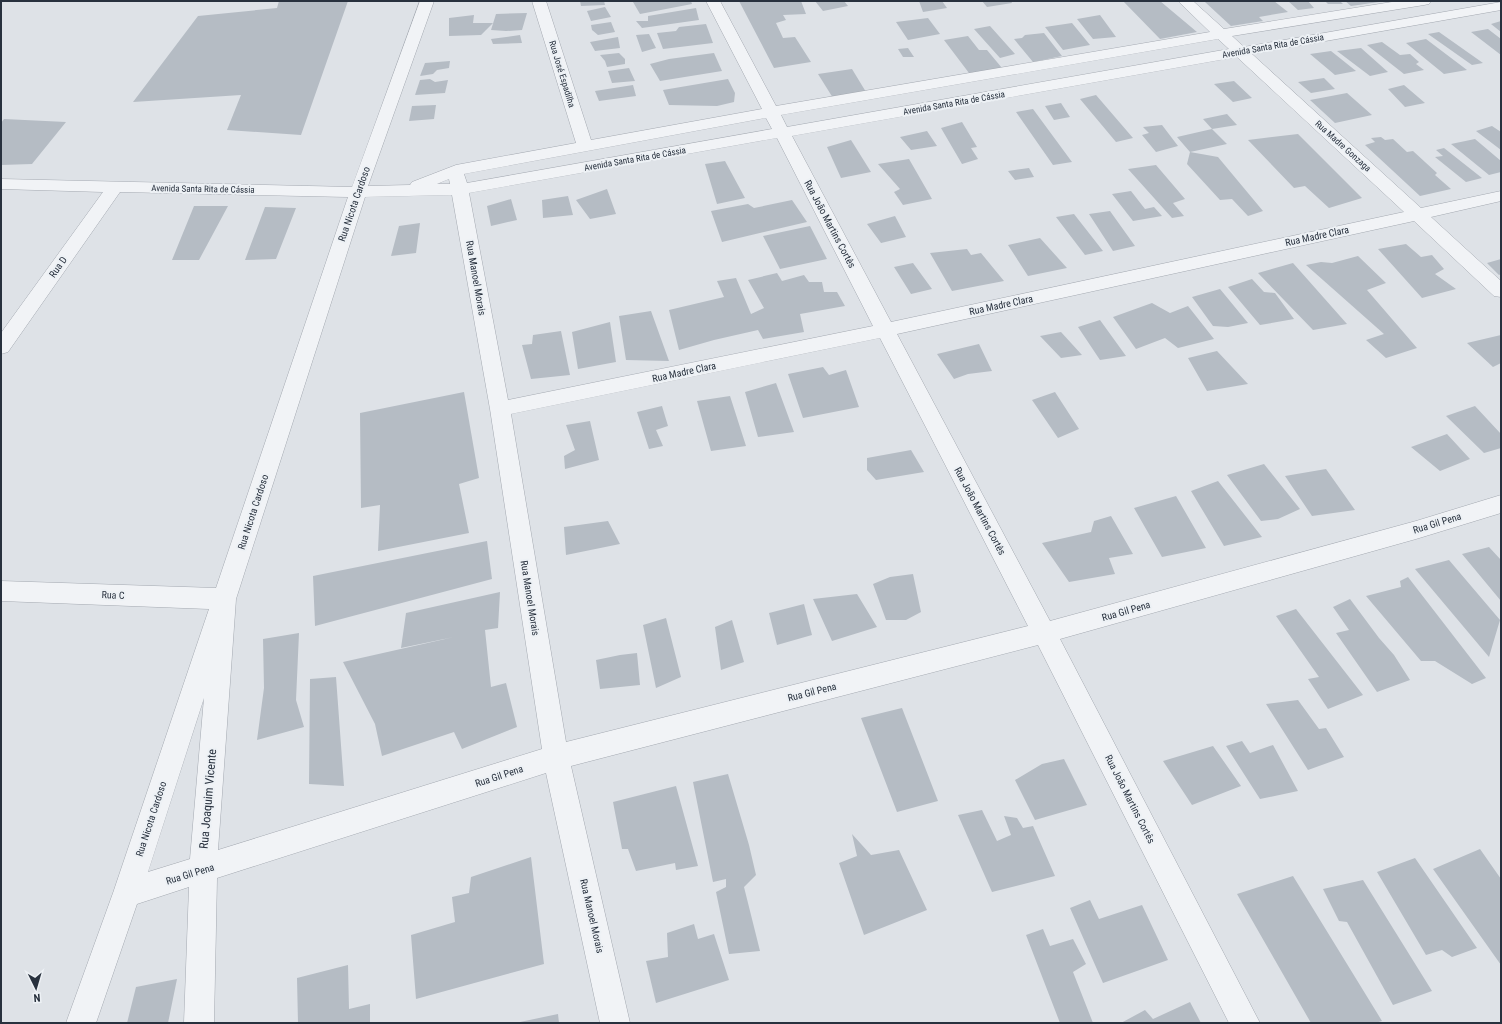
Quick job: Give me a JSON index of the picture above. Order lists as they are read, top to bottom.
{
  "streets": {
    "street": [
      "Avenida Santa Rita de Cássia",
      "Rua José Espadilha",
      "Rua Madre Gonzaga",
      "Rua Nicota Cardoso",
      "Rua João Martins Cortês",
      "Rua Madre Clara",
      "Rua D",
      "Rua Manoel Morais",
      "Rua Gil Pena",
      "Rua C",
      "Rua Joaquim Vicente"
    ]
  },
  "crossings": [
    ["Avenida Santa Rita de Cássia", "Rua José Espadilha"],
    ["Avenida Santa Rita de Cássia", "Rua Madre Gonzaga"],
    ["Avenida Santa Rita de Cássia", "Rua Nicota Cardoso"],
    ["Avenida Santa Rita de Cássia", "Rua João Martins Cortês"],
    ["Avenida Santa Rita de Cássia", "Rua D"],
    ["Avenida Santa Rita de Cássia", "Rua Manoel Morais"],
    ["Rua Madre Gonzaga", "Rua Madre Clara"],
    ["Rua Nicota Cardoso", "Rua Gil Pena"],
    ["Rua Nicota Cardoso", "Rua C"],
    ["Rua Nicota Cardoso", "Rua Joaquim Vicente"],
    ["Rua João Martins Cortês", "Rua Madre Clara"],
    ["Rua João Martins Cortês", "Rua Gil Pena"],
    ["Rua Madre Clara", "Rua Manoel Morais"],
    ["Rua Manoel Morais", "Rua Gil Pena"],
    ["Rua Gil Pena", "Rua Joaquim Vicente"],
    ["Rua C", "Rua Joaquim Vicente"]
  ],
  "north": "bottom"
}
